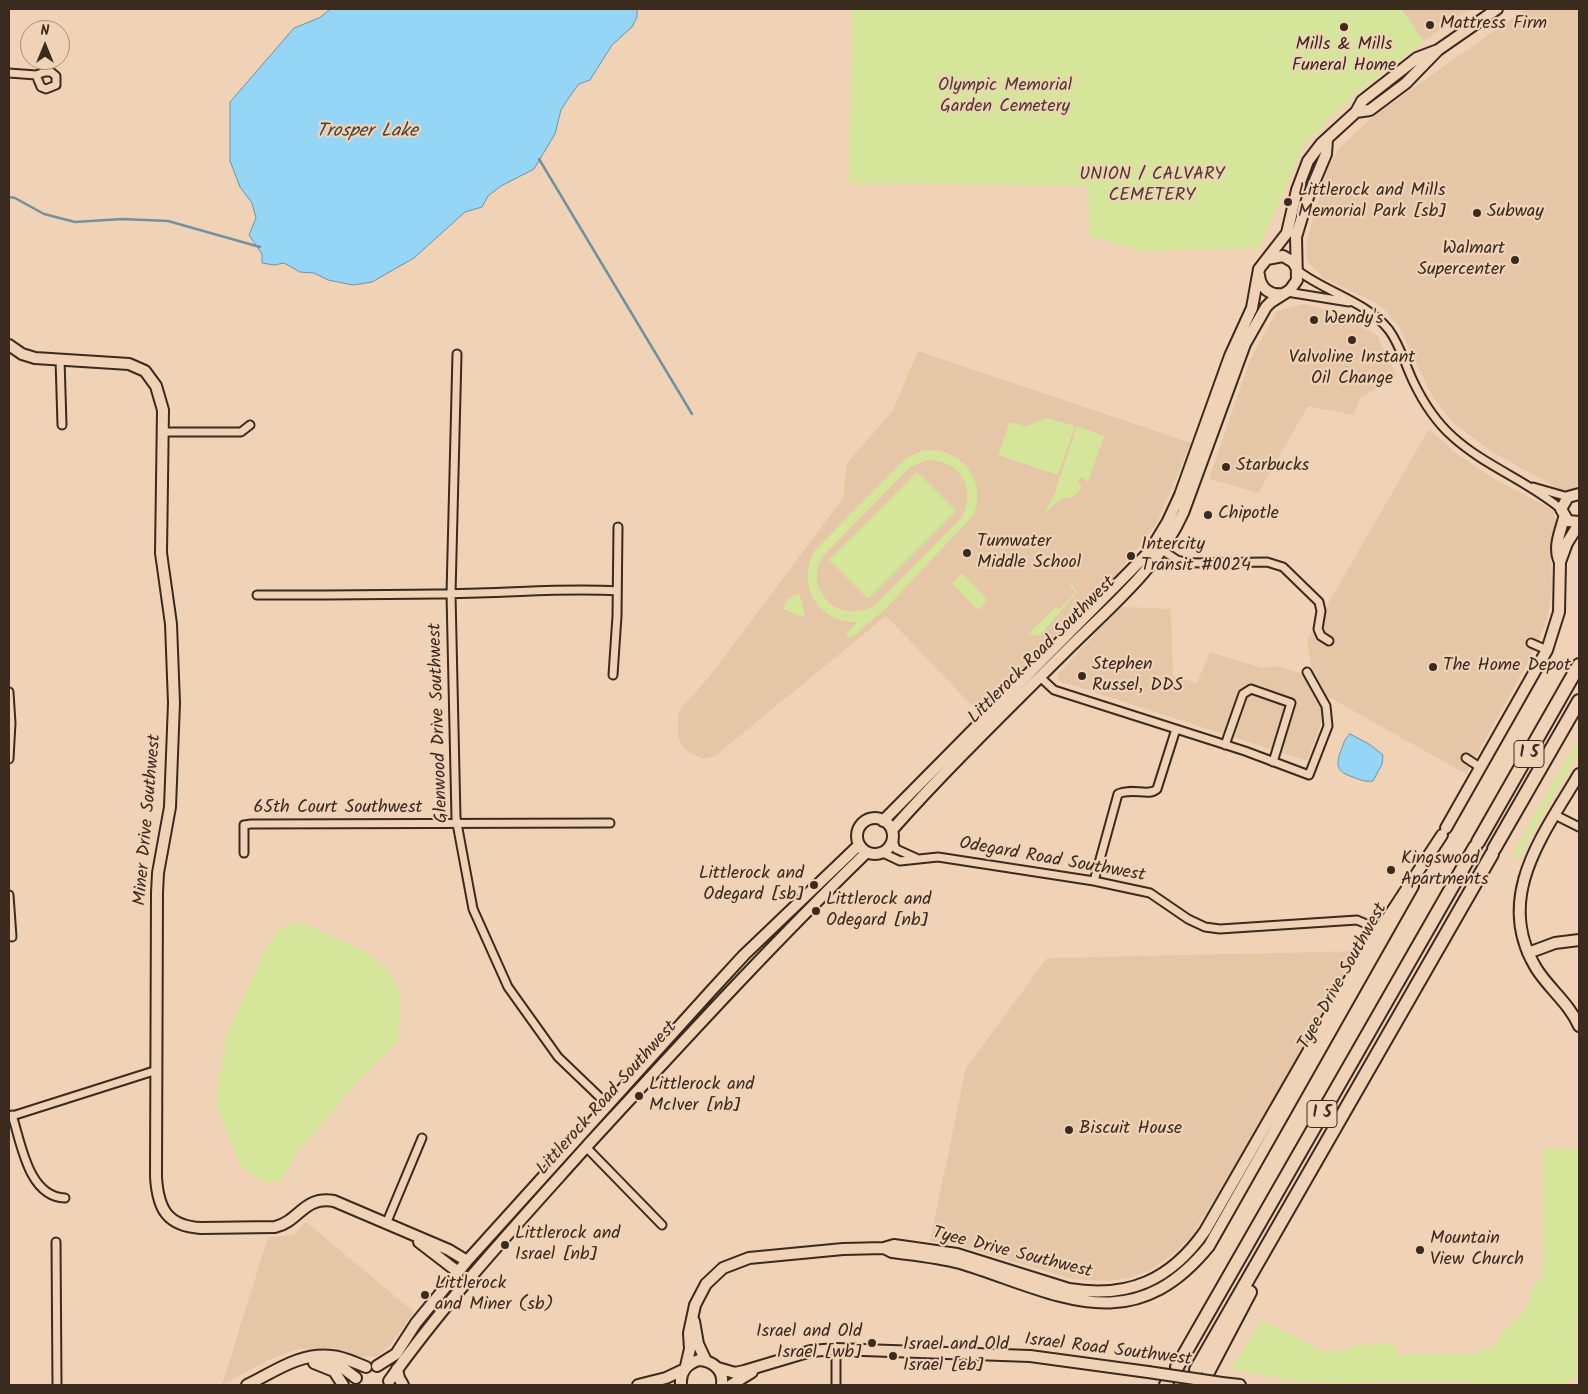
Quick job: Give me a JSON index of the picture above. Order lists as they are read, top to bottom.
{
  "streets": {
    "highway": ["I 5"],
    "street": [
      "Littlerock Road Southwest",
      "Glenwood Drive Southwest",
      "65th Court Southwest",
      "Miner Drive Southwest",
      "Odegard Road Southwest",
      "Tyee Drive Southwest",
      "Israel Road Southwest"
    ]
  },
  "crossings": [
    ["Littlerock Road Southwest", "Glenwood Drive Southwest"],
    ["Littlerock Road Southwest", "Miner Drive Southwest"],
    ["Littlerock Road Southwest", "Odegard Road Southwest"],
    ["Glenwood Drive Southwest", "65th Court Southwest"],
    ["Odegard Road Southwest", "Tyee Drive Southwest"]
  ],
  "water": ["Trosper Lake"],
  "parks": ["Olympic Memorial Garden Cemetery", "UNION / CALVARY CEMETERY"],
  "places": [
    "Mattress Firm",
    "Mills & Mills Funeral Home",
    "Littlerock and Mills Memorial Park [sb]",
    "Subway",
    "Walmart Supercenter",
    "Wendy's",
    "Valvoline Instant Oil Change",
    "Starbucks",
    "Chipotle",
    "Tumwater Middle School",
    "Intercity Transit #0024",
    "The Home Depot",
    "Stephen Russel, DDS",
    "Kingswood Apartments",
    "Littlerock and Odegard [sb]",
    "Littlerock and Odegard [nb]",
    "Littlerock and McIver [nb]",
    "Biscuit House",
    "Littlerock and Israel [nb]",
    "Mountain View Church",
    "Littlerock and Miner (sb)",
    "Israel and Old Israel [wb]",
    "Israel and Old Israel [eb]"
  ],
  "north": "top"
}
